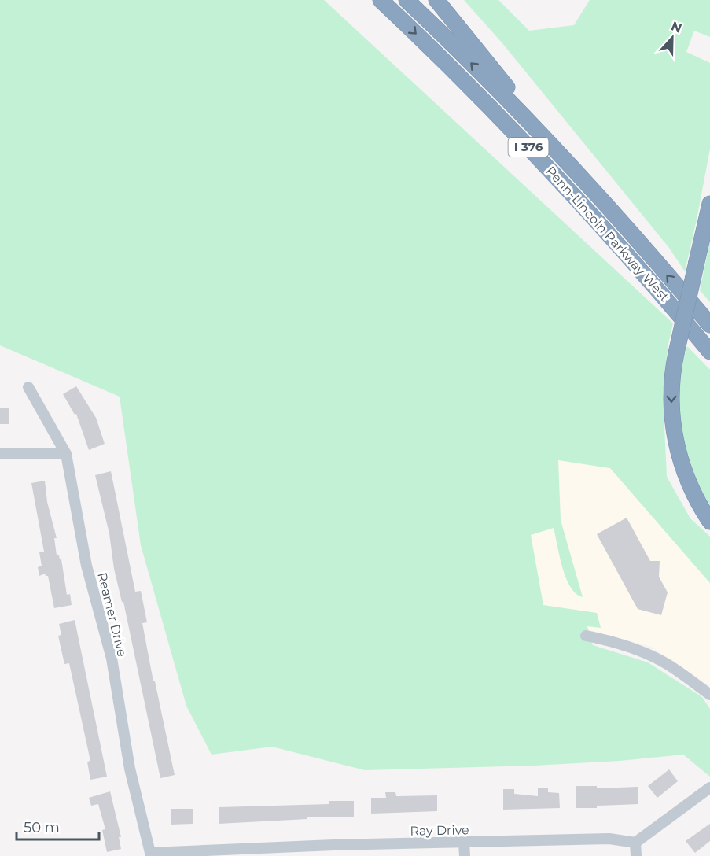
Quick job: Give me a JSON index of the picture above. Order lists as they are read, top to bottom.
{
  "streets": {
    "highway": ["I 376", "Penn-Lincoln Parkway West"],
    "street": ["Reamer Drive", "Ray Drive"]
  },
  "crossings": [
    ["Reamer Drive", "Ray Drive"]
  ],
  "scale_bar": "50 m",
  "north": "top"
}
